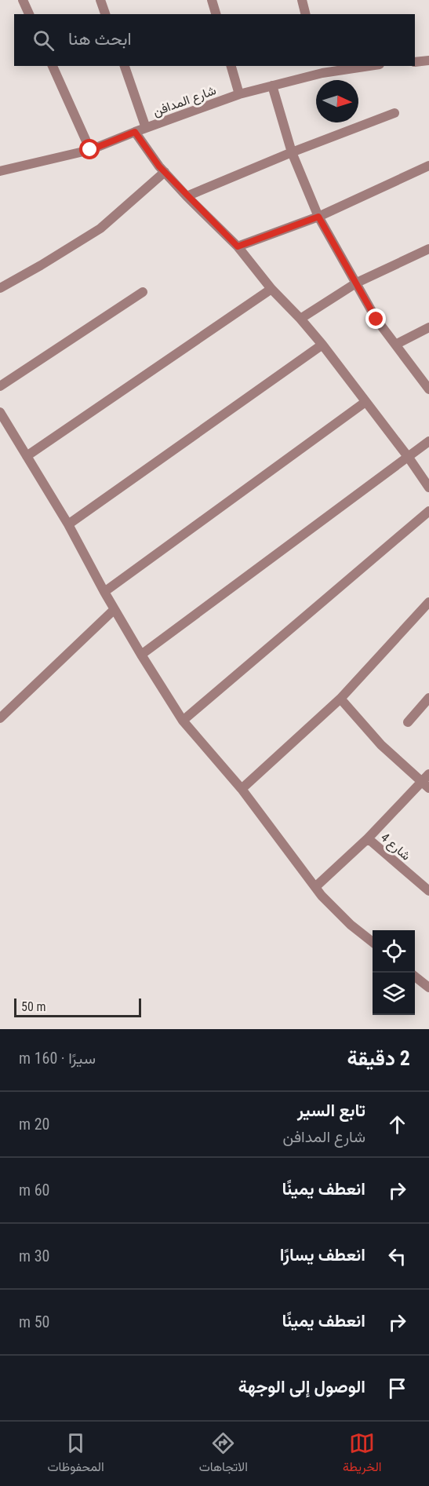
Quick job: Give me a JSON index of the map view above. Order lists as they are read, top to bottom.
{
  "streets": {
    "street": ["شارع المدافن", "شارع 4"]
  },
  "scale_bar": "50 m",
  "north": "right",
  "page": {
    "search": "ابحث هنا",
    "scale": "50 m",
    "heading": ["2 دقيقة", "سيرًا · 160 m"],
    "list": [
      ["تابع السير", "شارع المدافن", "20 m"],
      ["انعطف يمينًا", "60 m"],
      ["انعطف يسارًا", "30 m"],
      ["انعطف يمينًا", "50 m"],
      "الوصول إلى الوجهة"
    ],
    "nav": ["الخريطة", "الاتجاهات", "المحفوظات"]
  }
}
